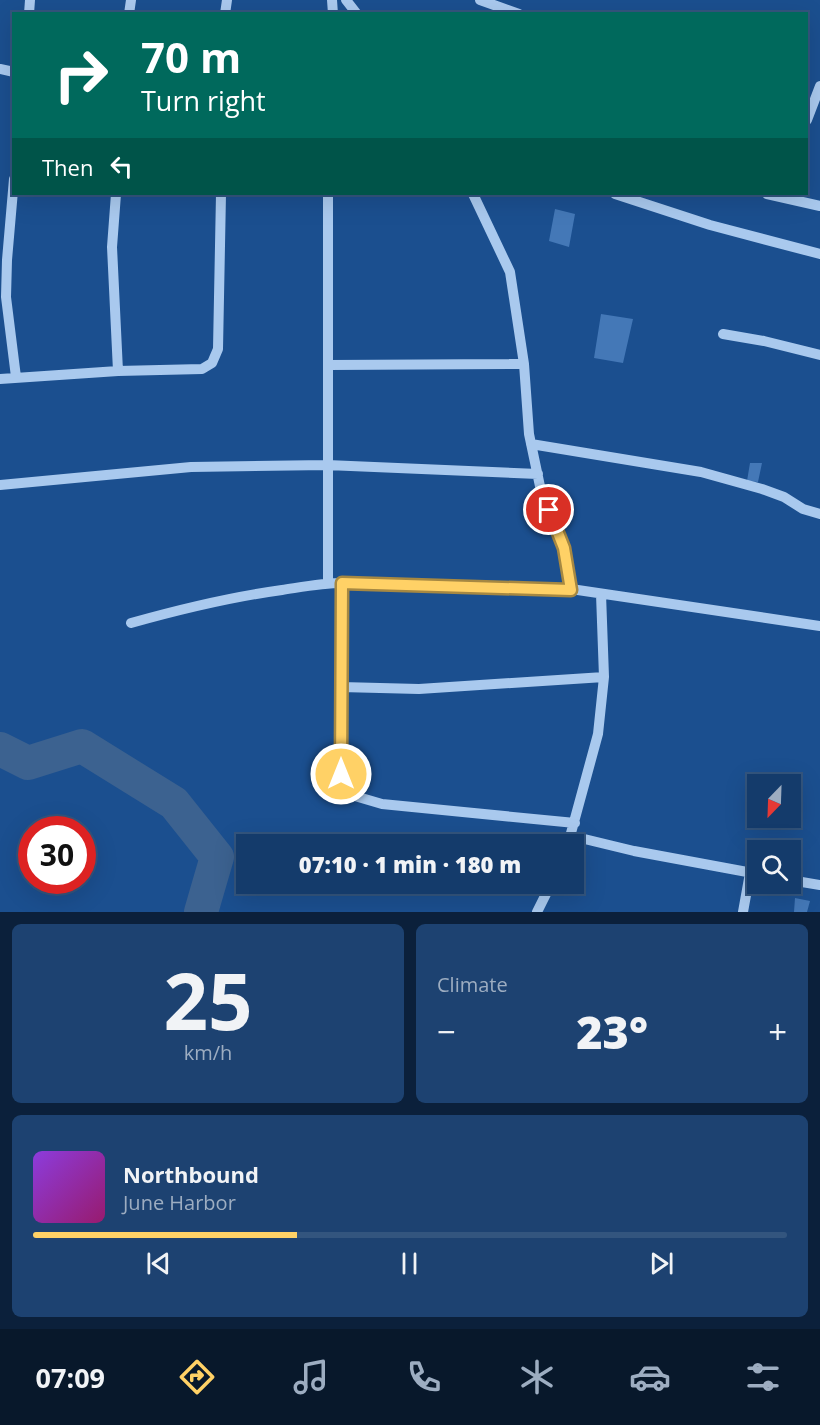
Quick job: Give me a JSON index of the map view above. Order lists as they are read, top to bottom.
{
  "north": "bottom left",
  "page": {
    "turn": ["70 m", "Turn right"],
    "then": "Then",
    "limit": "30",
    "trip": "07:10 · 1 min · 180 m",
    "tile": [
      ["25", "km/h"],
      "Climate"
    ],
    "heat": ["−", "23°", "+"],
    "song": ["Northbound", "June Harbor"],
    "tabs": "07:09"
  }
}
